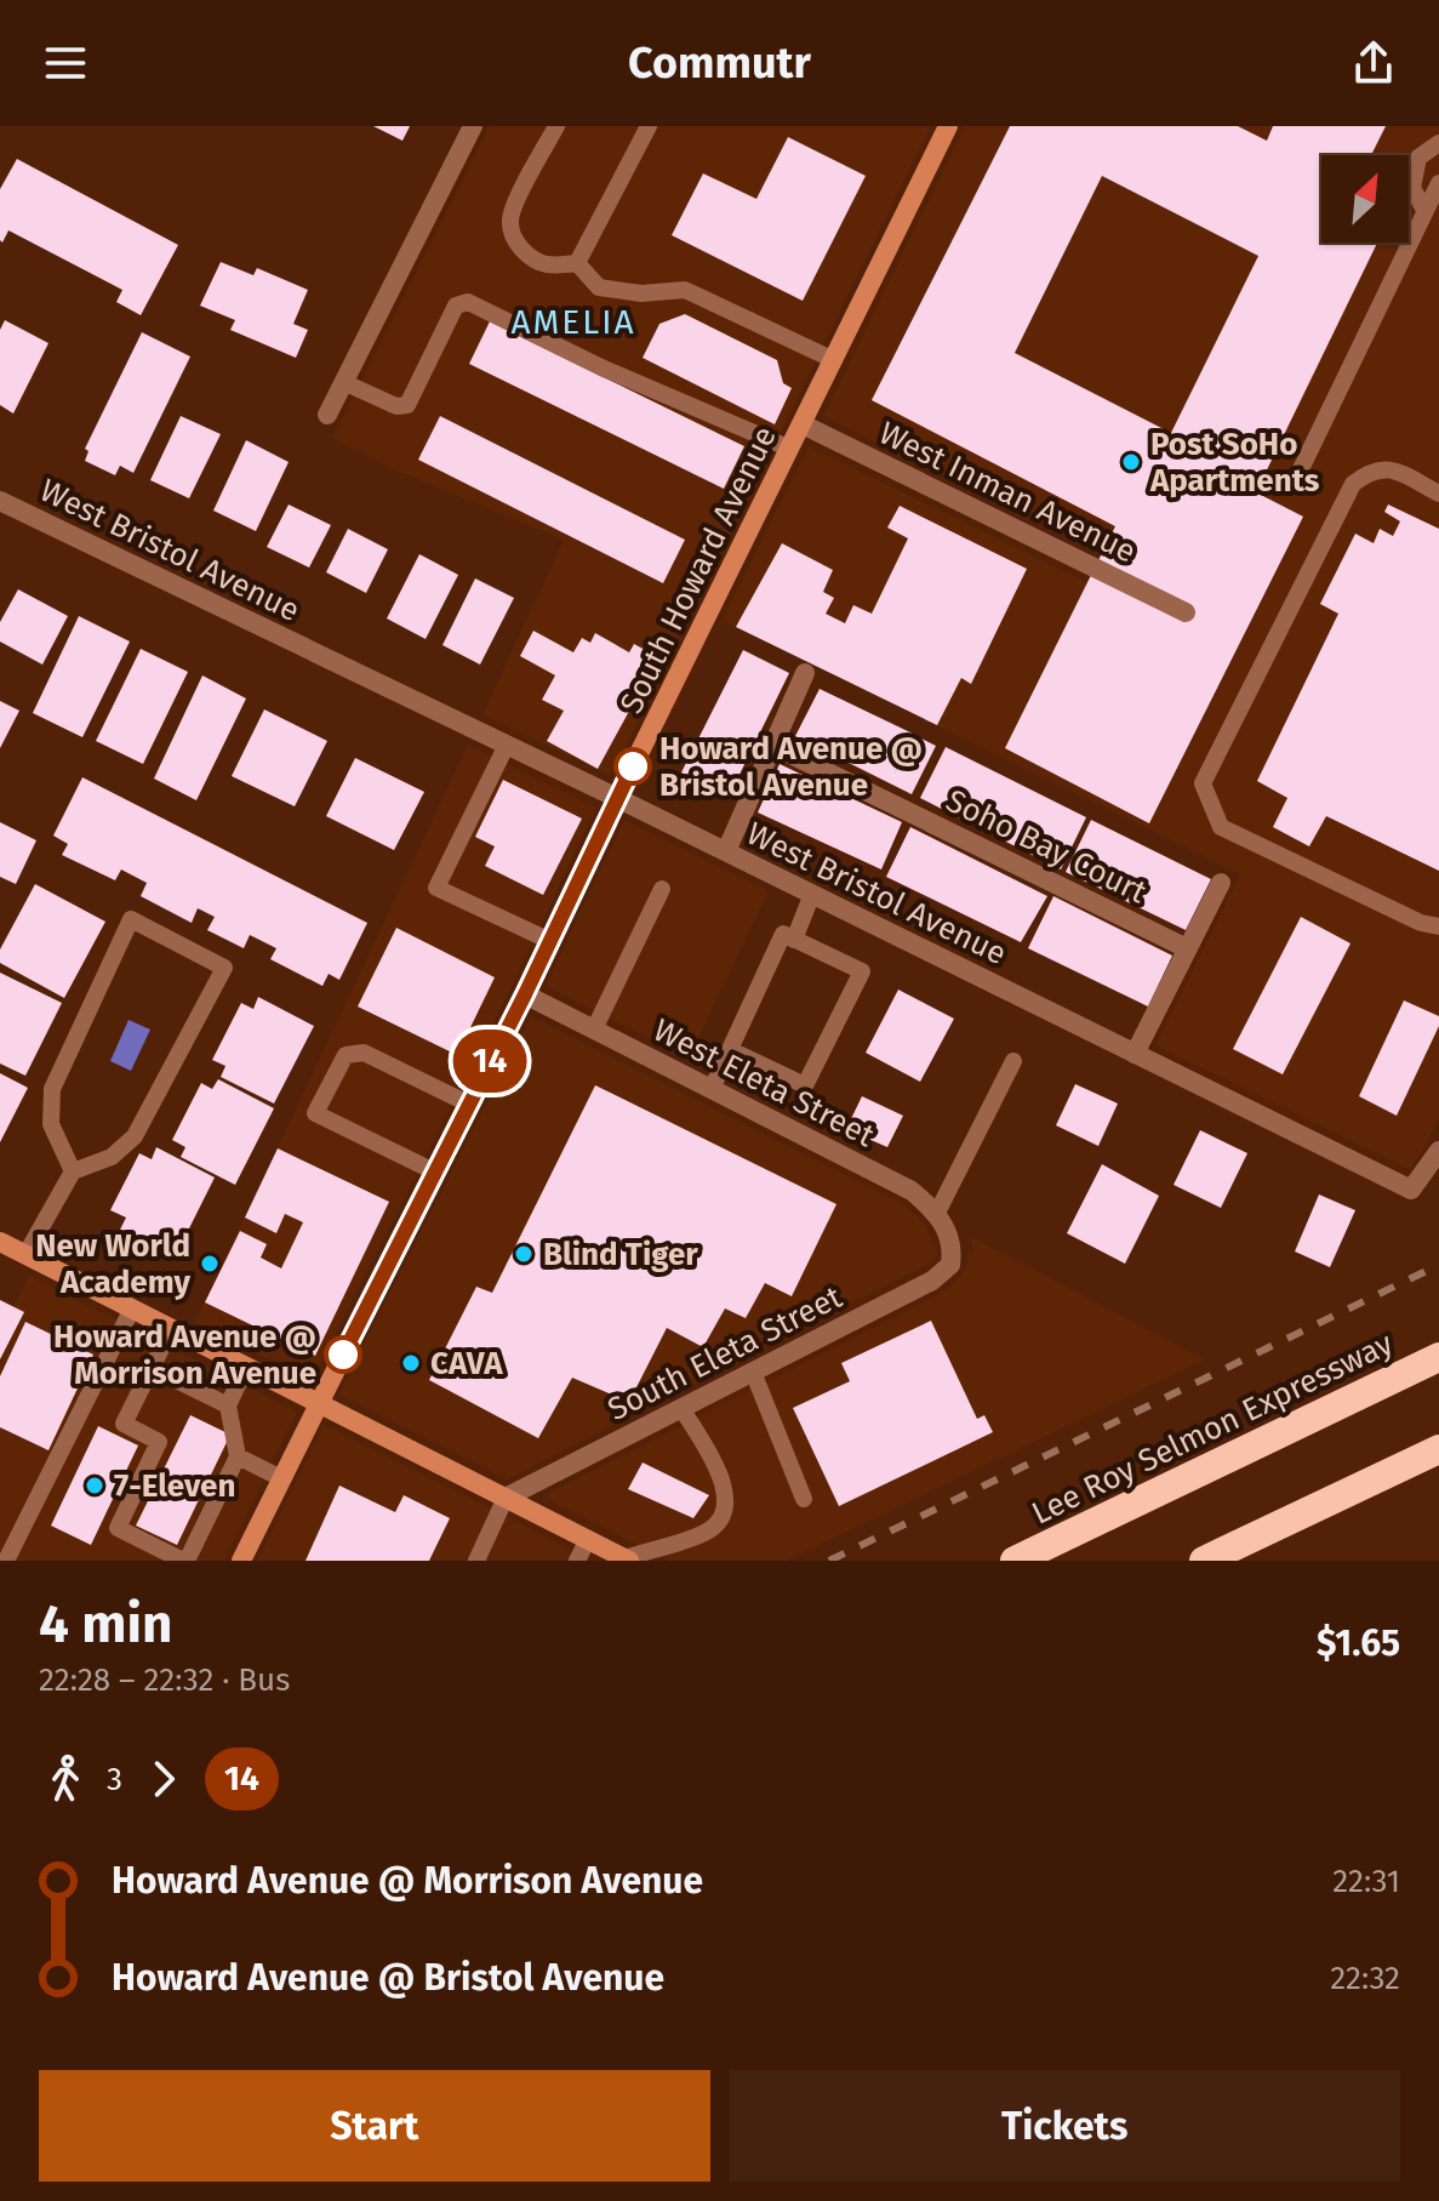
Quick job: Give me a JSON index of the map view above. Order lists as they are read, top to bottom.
{
  "streets": {
    "highway": ["Lee Roy Selmon Expressway"],
    "main road": ["South Howard Avenue"],
    "street": [
      "West Inman Avenue",
      "West Bristol Avenue",
      "Soho Bay Court",
      "West Eleta Street",
      "South Eleta Street"
    ]
  },
  "crossings": [
    ["West Inman Avenue", "South Howard Avenue"],
    ["West Bristol Avenue", "South Howard Avenue"],
    ["South Howard Avenue", "West Eleta Street"],
    ["West Eleta Street", "South Eleta Street"]
  ],
  "districts": ["AMELIA"],
  "places": [
    "Post SoHo Apartments",
    "Howard Avenue @ Bristol Avenue",
    "Blind Tiger",
    "New World Academy",
    "Howard Avenue @ Morrison Avenue",
    "CAVA",
    "7-Eleven"
  ],
  "lines": ["bus line 14"],
  "north": "top right",
  "page": {
    "header": "Commutr",
    "on_map": "14",
    "heading": ["4 min", "22:28 – 22:32 · Bus", "$1.65"],
    "legs": ["3", "14"],
    "list": [
      {
        "name": "Howard Avenue @ Morrison Avenue",
        "value": "22:31"
      },
      {
        "name": "Howard Avenue @ Bristol Avenue",
        "value": "22:32"
      }
    ],
    "buttons": ["Start", "Tickets"]
  }
}
